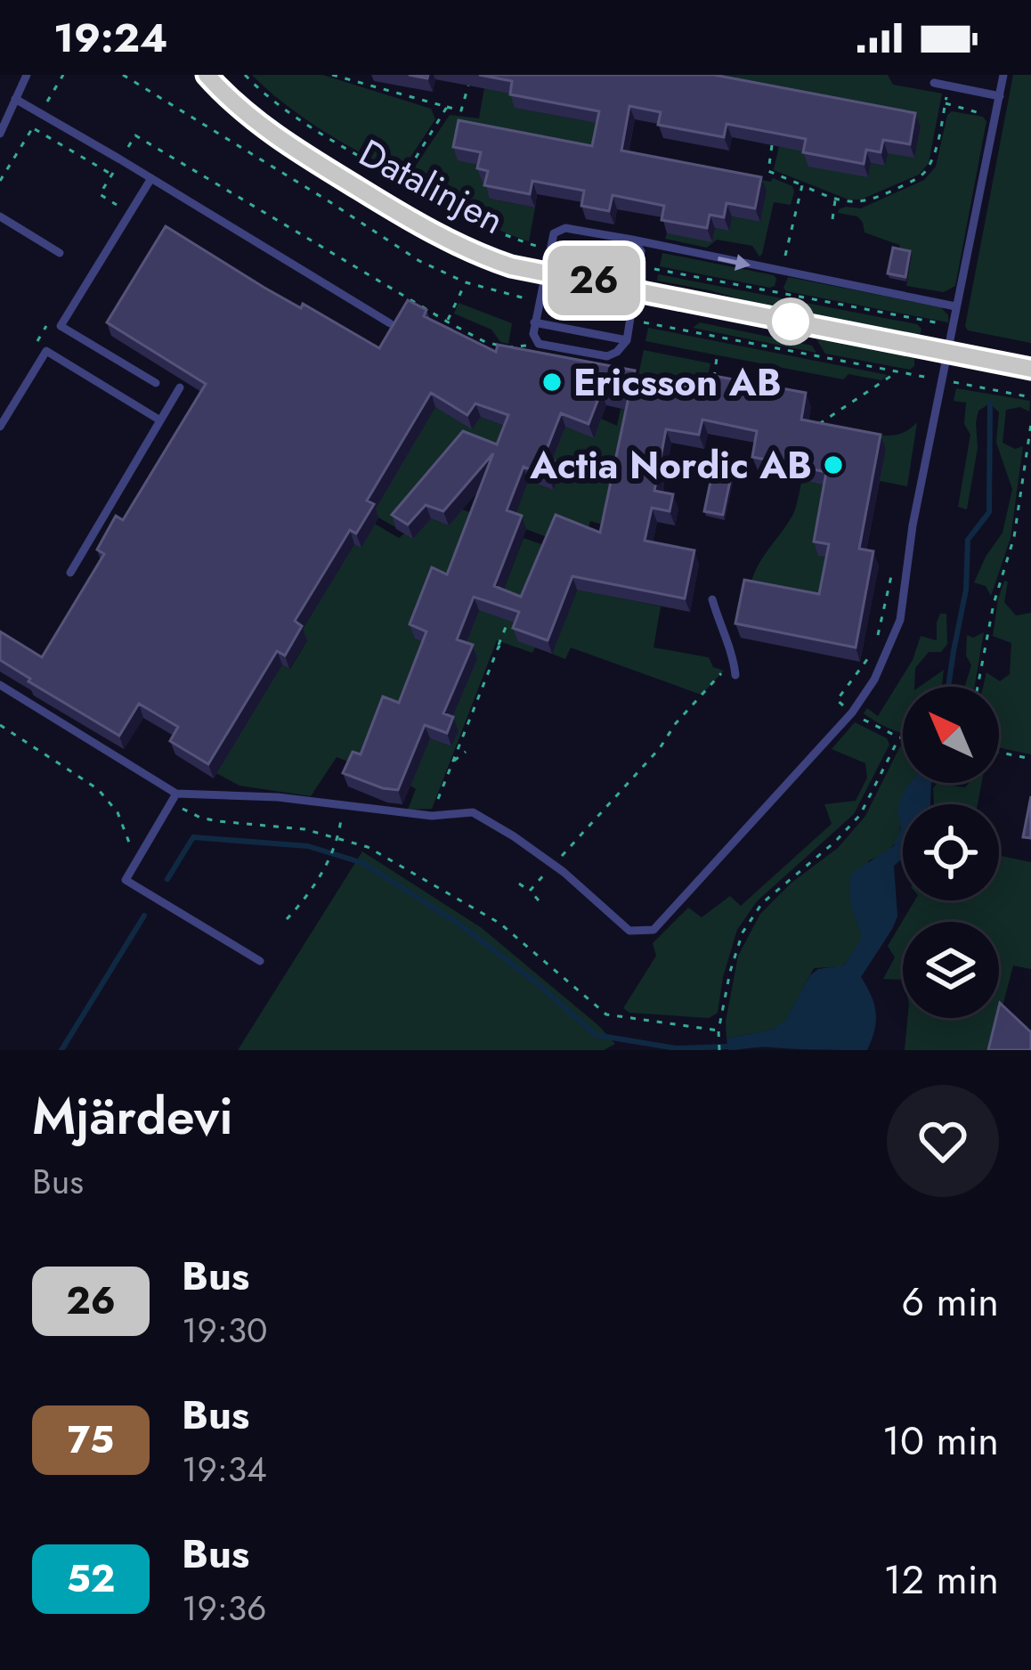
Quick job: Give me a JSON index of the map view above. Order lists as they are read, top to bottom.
{
  "streets": {
    "street": ["Datalinjen"]
  },
  "places": ["Ericsson AB", "Actia Nordic AB"],
  "lines": ["bus line 26"],
  "north": "top left",
  "page": {
    "status": "19:24",
    "on_map": "26",
    "heading": ["Mjärdevi", "Bus"],
    "list": [
      {
        "mark": "26",
        "name": "Bus",
        "note": "19:30",
        "value": "6 min"
      },
      {
        "mark": "75",
        "name": "Bus",
        "note": "19:34",
        "value": "10 min"
      },
      {
        "mark": "52",
        "name": "Bus",
        "note": "19:36",
        "value": "12 min"
      }
    ]
  }
}
